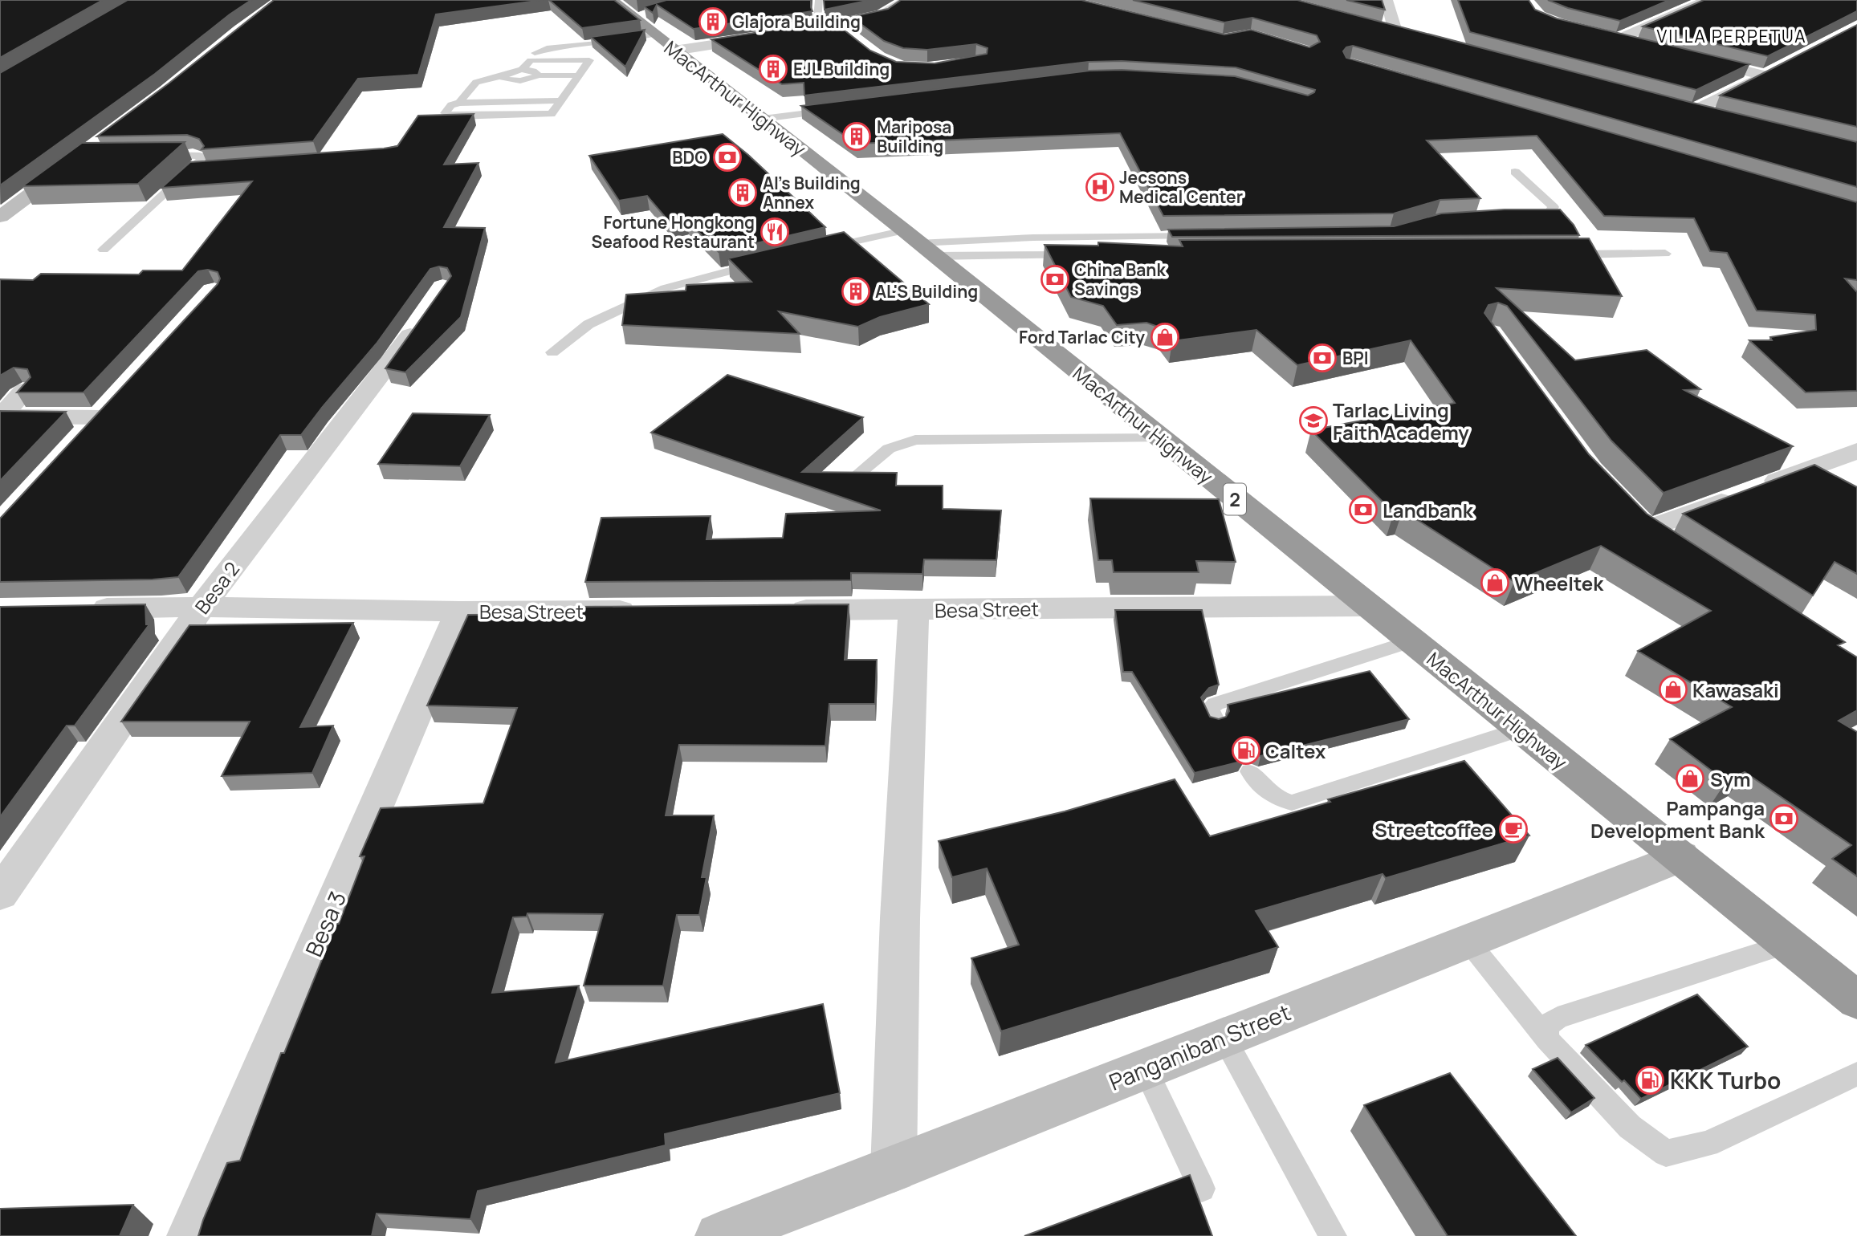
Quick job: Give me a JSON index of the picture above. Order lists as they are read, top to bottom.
{
  "streets": {
    "highway": ["MacArthur Highway", "2"],
    "street": [
      "Besa 2",
      "Besa Street",
      "Besa 3",
      "Panganiban Street"
    ]
  },
  "crossings": [
    ["MacArthur Highway", "Besa Street"],
    ["MacArthur Highway", "Panganiban Street"],
    ["Besa 2", "Besa Street"],
    ["Besa Street", "Besa 3"]
  ],
  "districts": ["VILLA PERPETUA"],
  "places": {
    "building": [
      "Glajora Building",
      "EJL Building",
      "Mariposa Building",
      "Al's Building Annex",
      "AL'S Building"
    ],
    "bank": [
      "BDO",
      "China Bank Savings",
      "BPI",
      "Landbank",
      "Pampanga Development Bank"
    ],
    "hospital": ["Jecsons Medical Center"],
    "restaurant": ["Fortune Hongkong Seafood Restaurant"],
    "shop": [
      "Ford Tarlac City",
      "Wheeltek",
      "Kawasaki",
      "Sym"
    ],
    "school or university": ["Tarlac Living Faith Academy"],
    "fuel station": ["Caltex", "KKK Turbo"],
    "cafe": ["Streetcoffee"]
  }
}
